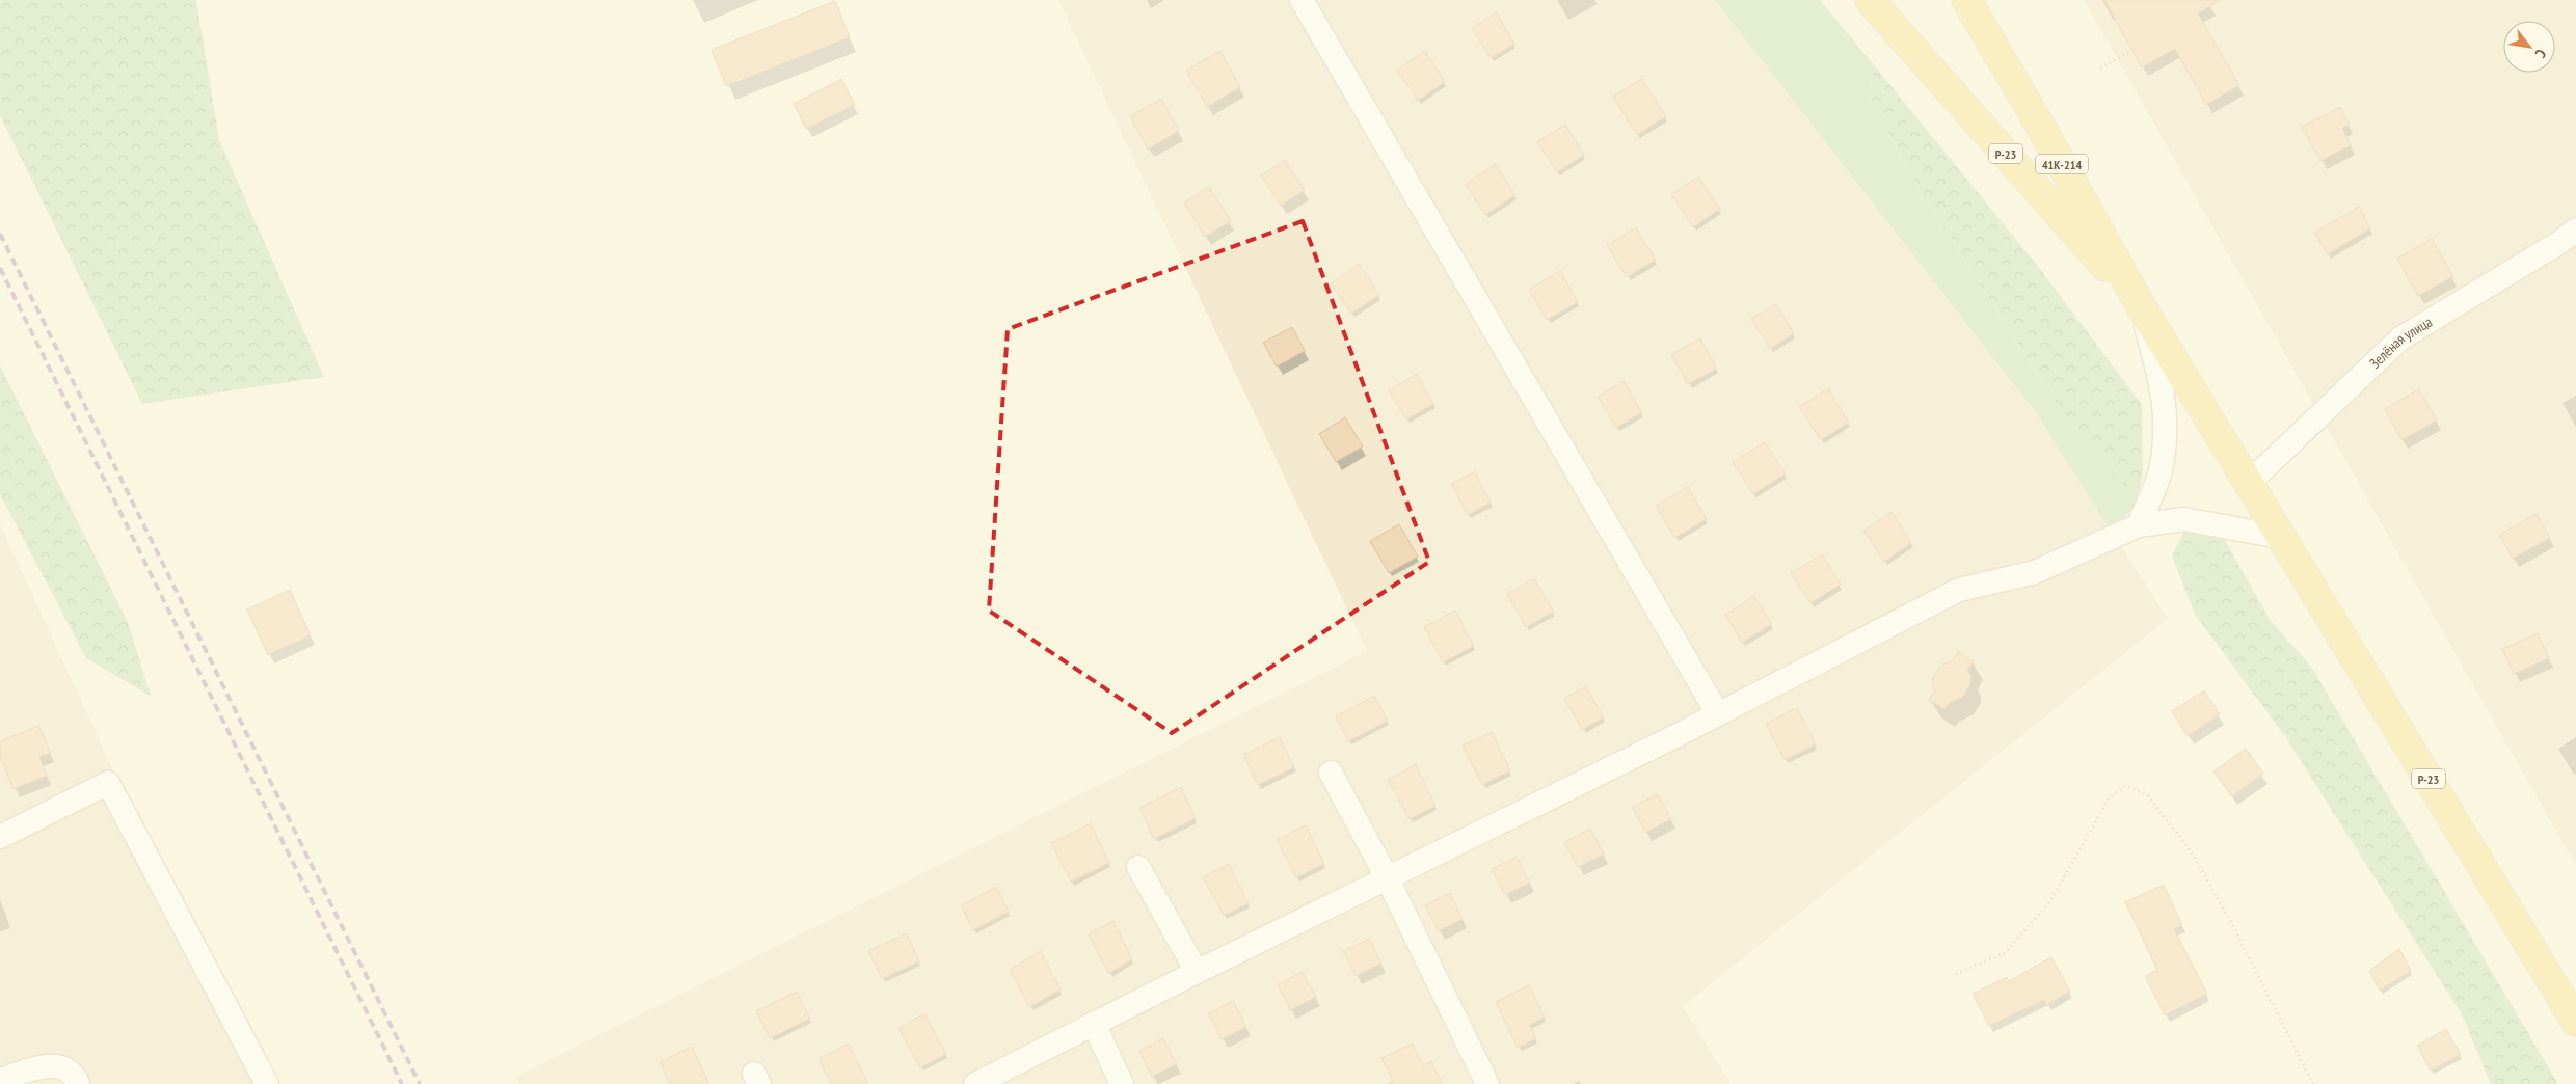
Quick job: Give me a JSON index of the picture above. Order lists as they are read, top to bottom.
{
  "streets": {
    "main road": ["Р-23", "41К-214"],
    "street": ["Зелёная улица"]
  },
  "crossings": [
    ["Р-23", "41К-214"],
    ["Р-23", "Зелёная улица"]
  ],
  "north": "bottom right"
}
